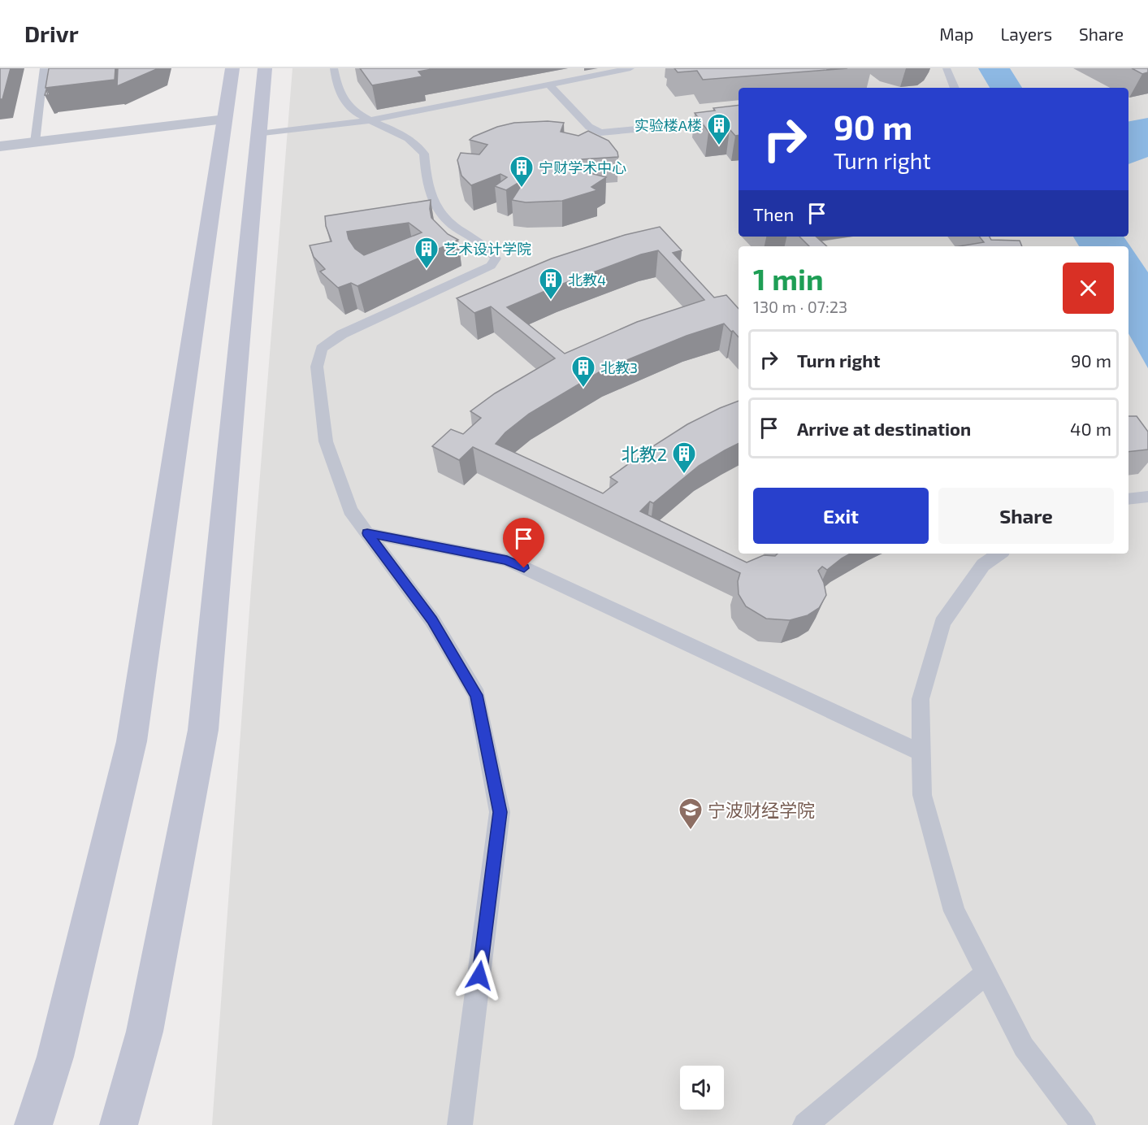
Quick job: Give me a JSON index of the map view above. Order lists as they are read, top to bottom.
{
  "places": {
    "building": [
      "实验楼A楼",
      "宁财学术中心",
      "艺术设计学院",
      "北教4",
      "北教3",
      "北教2"
    ],
    "school or university": ["宁波财经学院"]
  },
  "page": {
    "header": "Drivr",
    "nav": ["Map", "Layers", "Share"],
    "turn": ["90 m", "Turn right"],
    "then": "Then",
    "heading": ["1 min", "130 m · 07:23"],
    "list": [
      {
        "name": "Turn right",
        "value": "90 m"
      },
      {
        "name": "Arrive at destination",
        "value": "40 m"
      }
    ],
    "buttons": ["Exit", "Share"]
  }
}
